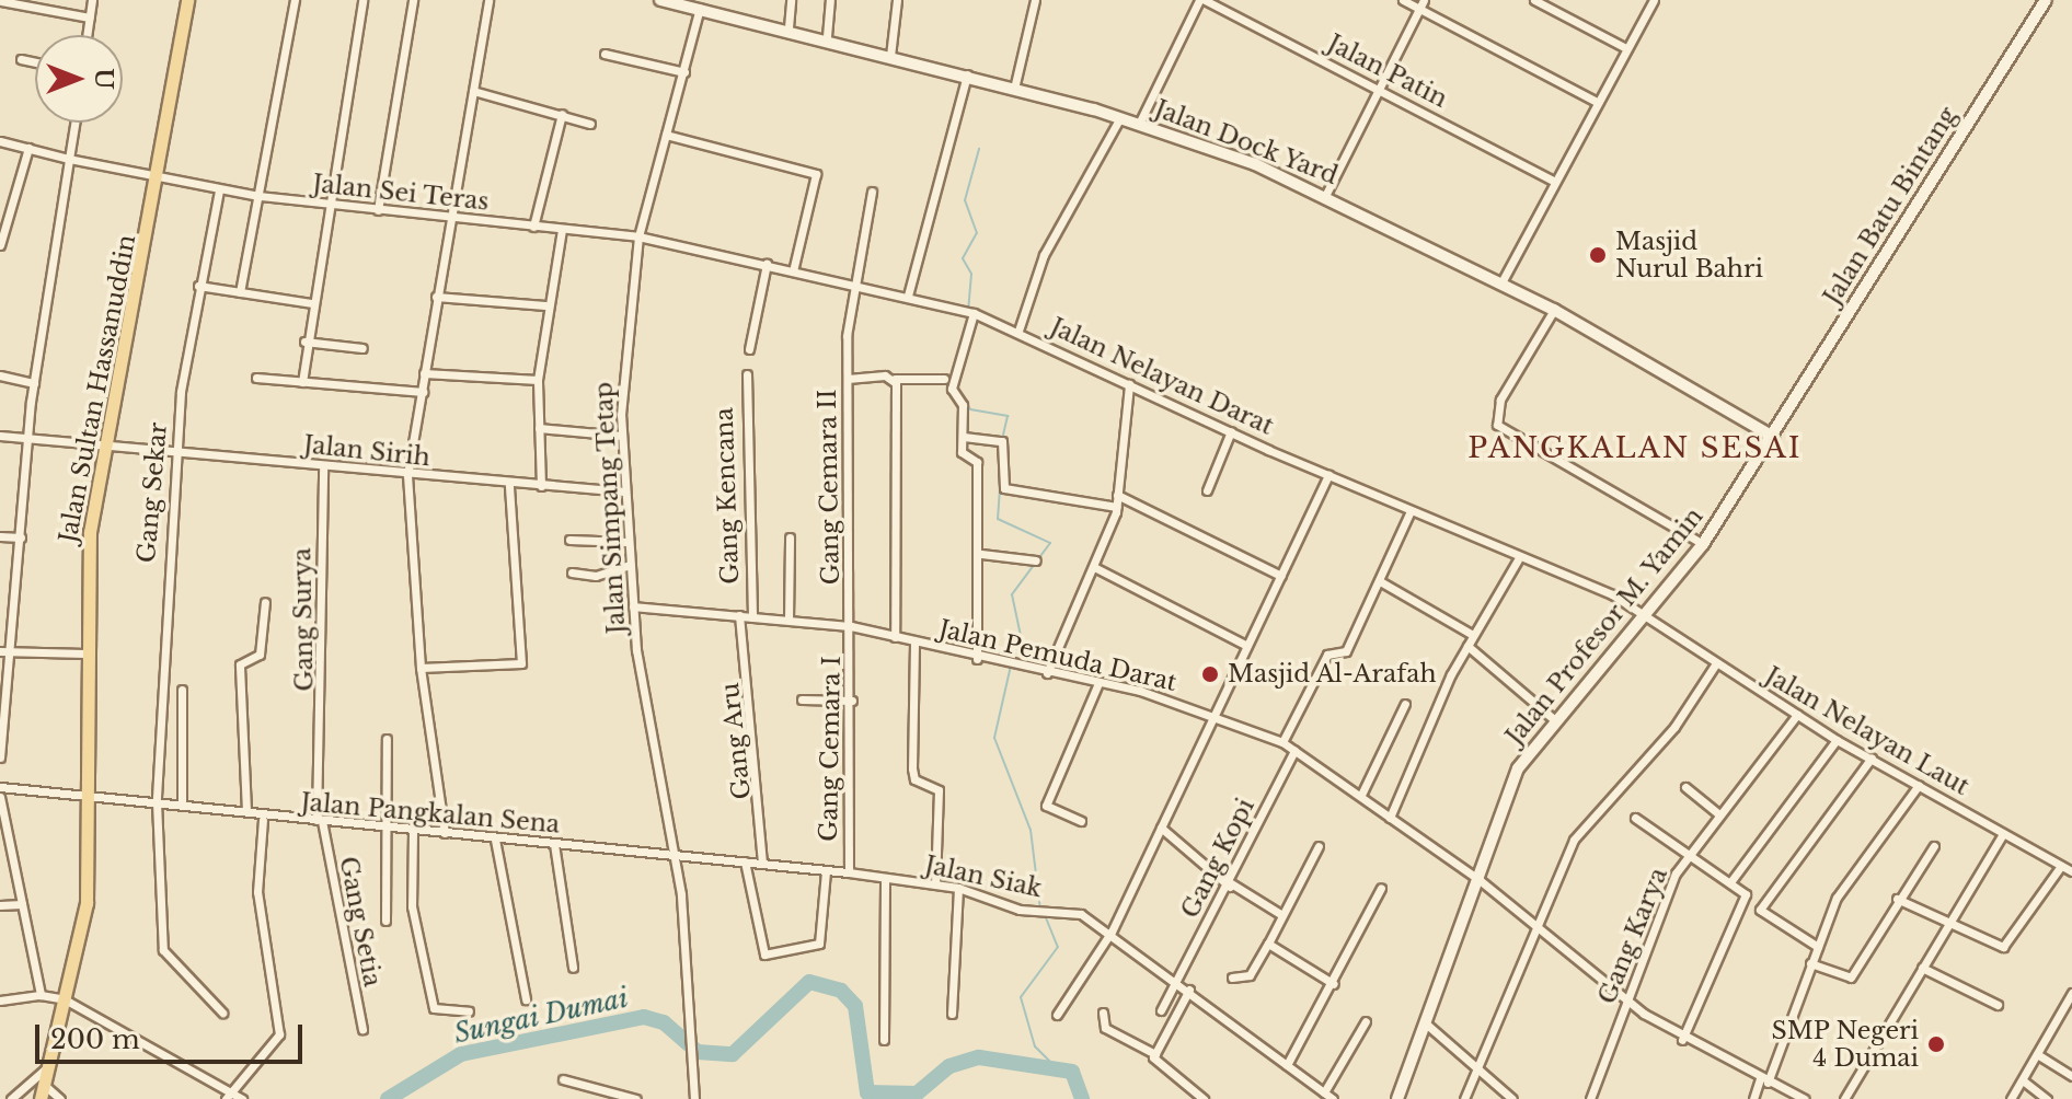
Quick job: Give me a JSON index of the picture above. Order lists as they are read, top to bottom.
{
  "streets": {
    "main road": ["Jalan Sultan Hassanuddin"],
    "street": [
      "Jalan Patin",
      "Jalan Dock Yard",
      "Jalan Sei Teras",
      "Jalan Batu Bintang",
      "Jalan Nelayan Darat",
      "Jalan Sirih",
      "Gang Cemara II",
      "Gang Sekar",
      "Gang Kencana",
      "Jalan Simpang Tetap",
      "Gang Surya",
      "Jalan Profesor M. Yamin",
      "Jalan Pemuda Darat",
      "Jalan Nelayan Laut",
      "Gang Aru",
      "Gang Cemara I",
      "Jalan Pangkalan Sena",
      "Gang Kopi",
      "Jalan Siak",
      "Gang Setia",
      "Gang Karya"
    ]
  },
  "crossings": [
    ["Jalan Dock Yard", "Jalan Batu Bintang"],
    ["Jalan Dock Yard", "Jalan Simpang Tetap"],
    ["Jalan Dock Yard", "Jalan Profesor M. Yamin"],
    ["Jalan Sei Teras", "Jalan Nelayan Darat"],
    ["Jalan Sei Teras", "Jalan Sultan Hassanuddin"],
    ["Jalan Sei Teras", "Gang Sekar"],
    ["Jalan Sei Teras", "Jalan Simpang Tetap"],
    ["Jalan Batu Bintang", "Jalan Profesor M. Yamin"],
    ["Jalan Nelayan Darat", "Gang Cemara II"],
    ["Jalan Nelayan Darat", "Jalan Simpang Tetap"],
    ["Jalan Nelayan Darat", "Jalan Profesor M. Yamin"],
    ["Jalan Nelayan Darat", "Jalan Nelayan Laut"],
    ["Jalan Sultan Hassanuddin", "Jalan Sirih"],
    ["Jalan Sultan Hassanuddin", "Jalan Pangkalan Sena"],
    ["Jalan Sirih", "Gang Sekar"],
    ["Jalan Sirih", "Jalan Simpang Tetap"],
    ["Jalan Sirih", "Gang Surya"],
    ["Gang Cemara II", "Jalan Pemuda Darat"],
    ["Gang Cemara II", "Gang Cemara I"],
    ["Gang Sekar", "Jalan Pangkalan Sena"],
    ["Gang Kencana", "Jalan Pemuda Darat"],
    ["Jalan Simpang Tetap", "Jalan Pemuda Darat"],
    ["Jalan Simpang Tetap", "Jalan Pangkalan Sena"],
    ["Jalan Simpang Tetap", "Jalan Siak"],
    ["Gang Surya", "Jalan Pangkalan Sena"],
    ["Gang Surya", "Gang Setia"],
    ["Jalan Profesor M. Yamin", "Jalan Pemuda Darat"],
    ["Jalan Profesor M. Yamin", "Jalan Nelayan Laut"],
    ["Jalan Pemuda Darat", "Gang Aru"],
    ["Jalan Pemuda Darat", "Gang Cemara I"],
    ["Jalan Pemuda Darat", "Gang Kopi"],
    ["Jalan Pemuda Darat", "Gang Karya"],
    ["Jalan Nelayan Laut", "Gang Karya"],
    ["Gang Aru", "Jalan Siak"],
    ["Gang Cemara I", "Jalan Siak"],
    ["Jalan Pangkalan Sena", "Jalan Siak"],
    ["Jalan Pangkalan Sena", "Gang Setia"],
    ["Gang Kopi", "Jalan Siak"]
  ],
  "districts": ["PANGKALAN SESAI"],
  "water": ["Sungai Dumai"],
  "places": ["Masjid Nurul Bahri", "Masjid Al-Arafah", "SMP Negeri 4 Dumai"],
  "scale_bar": "200 m",
  "north": "right"
}
